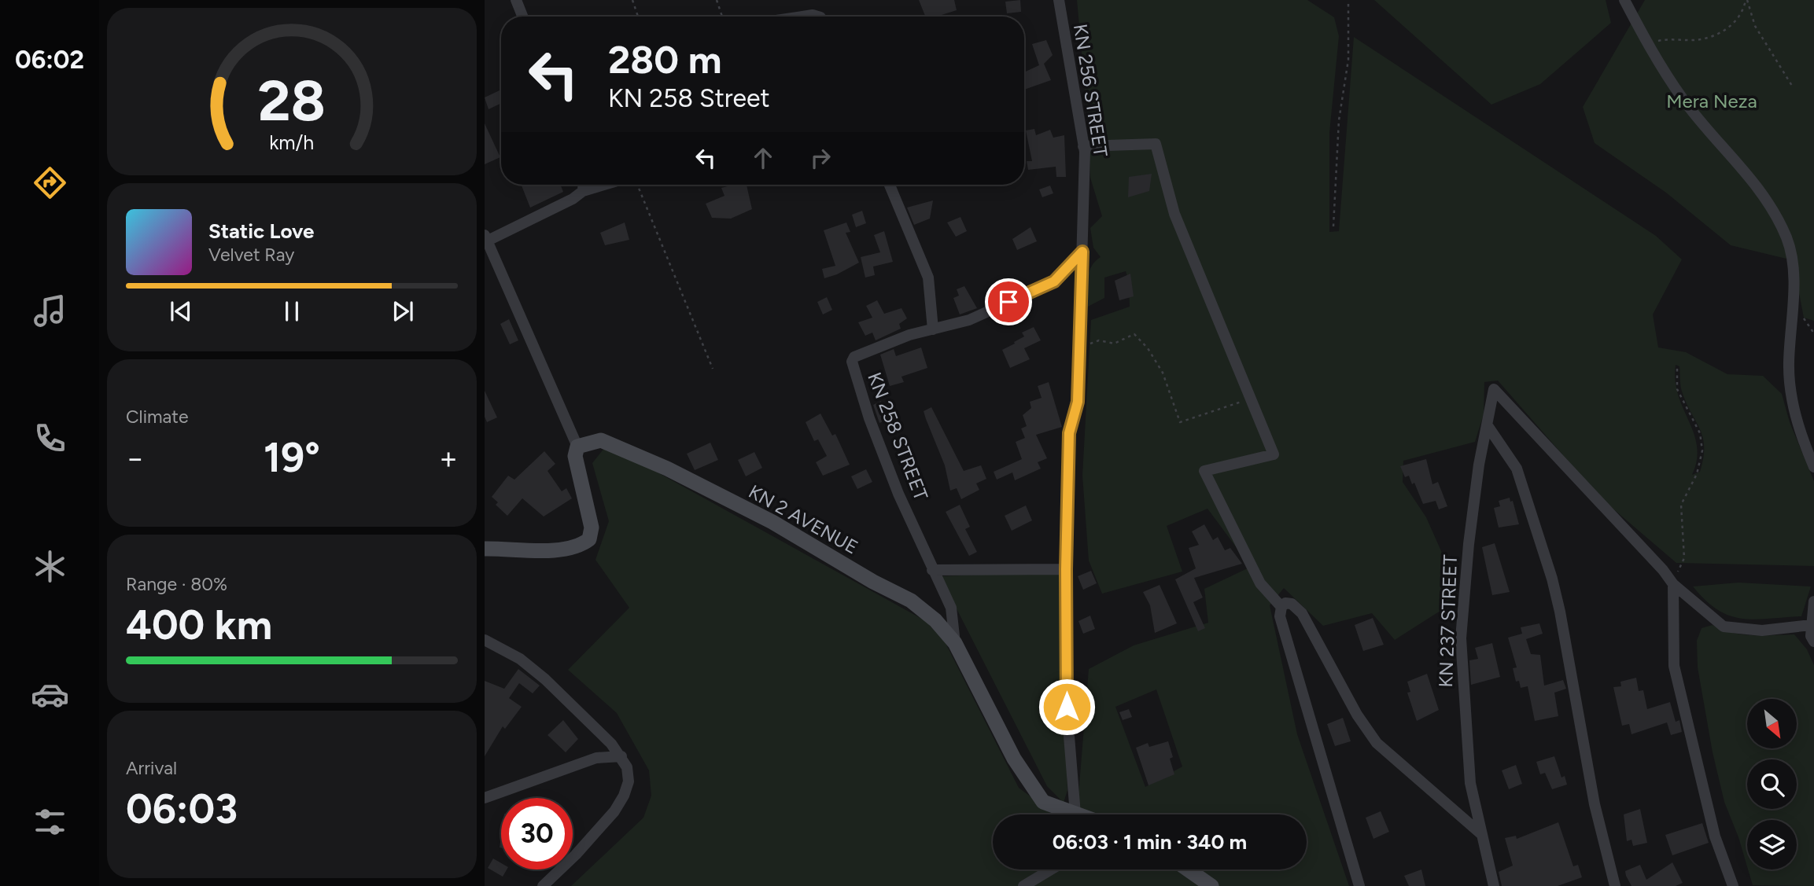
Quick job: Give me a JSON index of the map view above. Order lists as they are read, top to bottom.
{
  "streets": {
    "main road": ["KN 2 AVENUE"],
    "street": ["KN 256 STREET", "KN 258 STREET", "KN 237 STREET"]
  },
  "crossings": [
    ["KN 256 STREET", "KN 258 STREET"],
    ["KN 258 STREET", "KN 2 AVENUE"]
  ],
  "parks": ["Mera Neza"],
  "north": "bottom right",
  "page": {
    "tabs": "06:02",
    "turn": ["280 m", "KN 258 Street"],
    "song": ["Static Love", "Velvet Ray"],
    "tile": [
      "Climate",
      ["Range · 80%", "400 km"],
      ["Arrival", "06:03"]
    ],
    "heat": ["−", "19°", "+"],
    "limit": "30",
    "trip": "06:03 · 1 min · 340 m",
    "gauge": ["28", "km/h"]
  }
}
